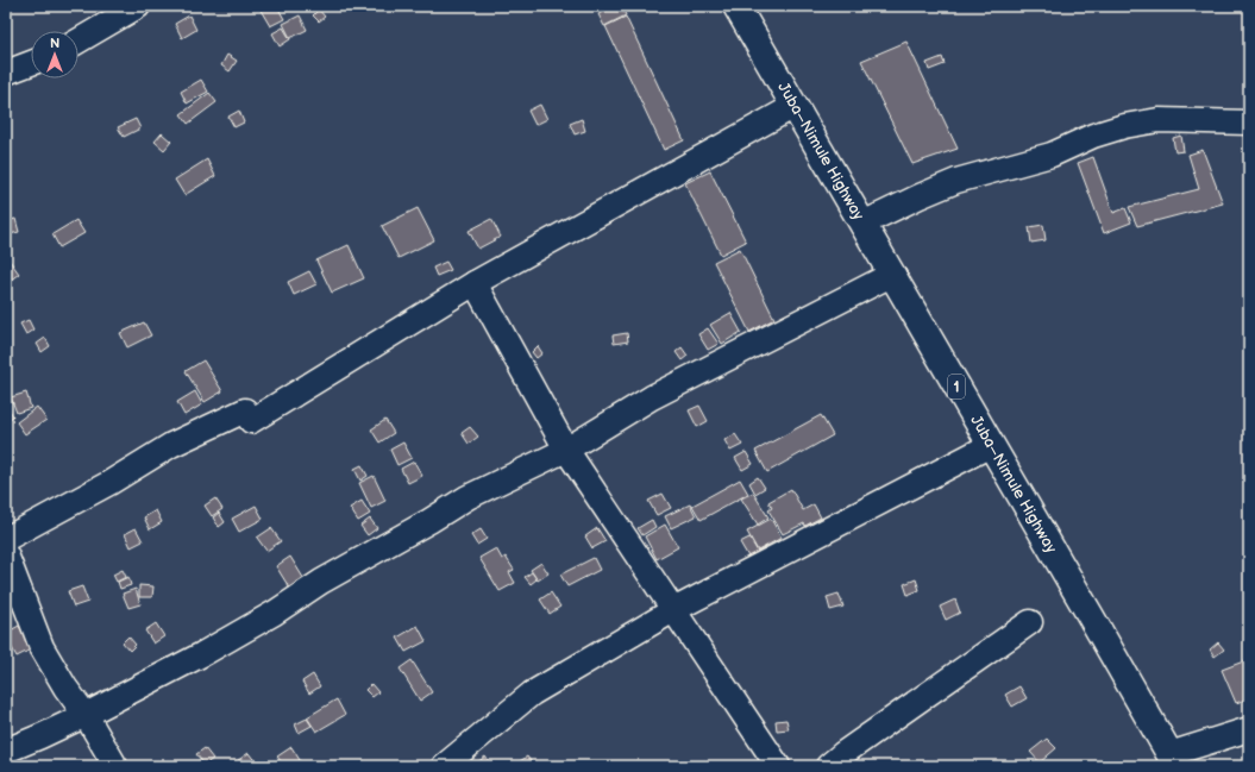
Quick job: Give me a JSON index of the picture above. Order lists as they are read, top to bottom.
{
  "streets": {
    "main road": ["Juba–Nimule Highway", "1"]
  },
  "north": "top"
}
